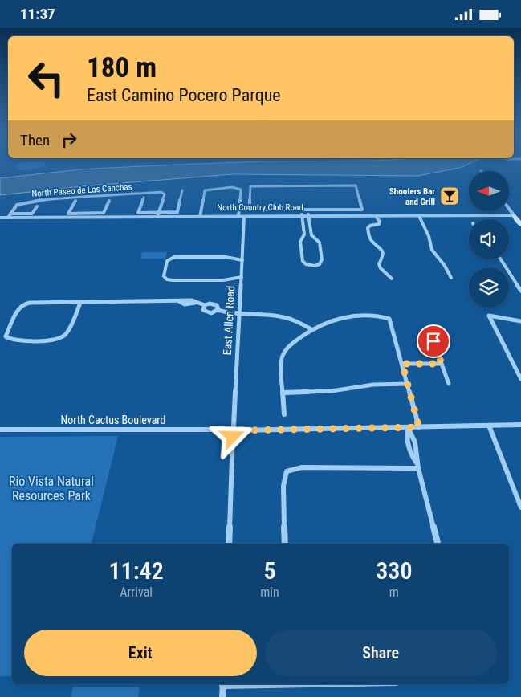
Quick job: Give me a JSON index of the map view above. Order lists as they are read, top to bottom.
{
  "streets": {
    "main road": ["North Country Club Road"],
    "street": ["North Paseo de Las Canchas", "East Allen Road", "North Cactus Boulevard"]
  },
  "crossings": [
    ["North Paseo de Las Canchas", "North Country Club Road"],
    ["North Country Club Road", "East Allen Road"],
    ["East Allen Road", "North Cactus Boulevard"]
  ],
  "parks": ["Rio Vista Natural Resources Park"],
  "places": {
    "bar": ["Shooters Bar and Grill"]
  },
  "north": "left",
  "page": {
    "status": "11:37",
    "turn": ["180 m", "East Camino Pocero Parque"],
    "then": "Then",
    "eta": [
      "11:42",
      "Arrival",
      "5",
      "min",
      "330",
      "m"
    ],
    "buttons": ["Exit", "Share"]
  }
}
